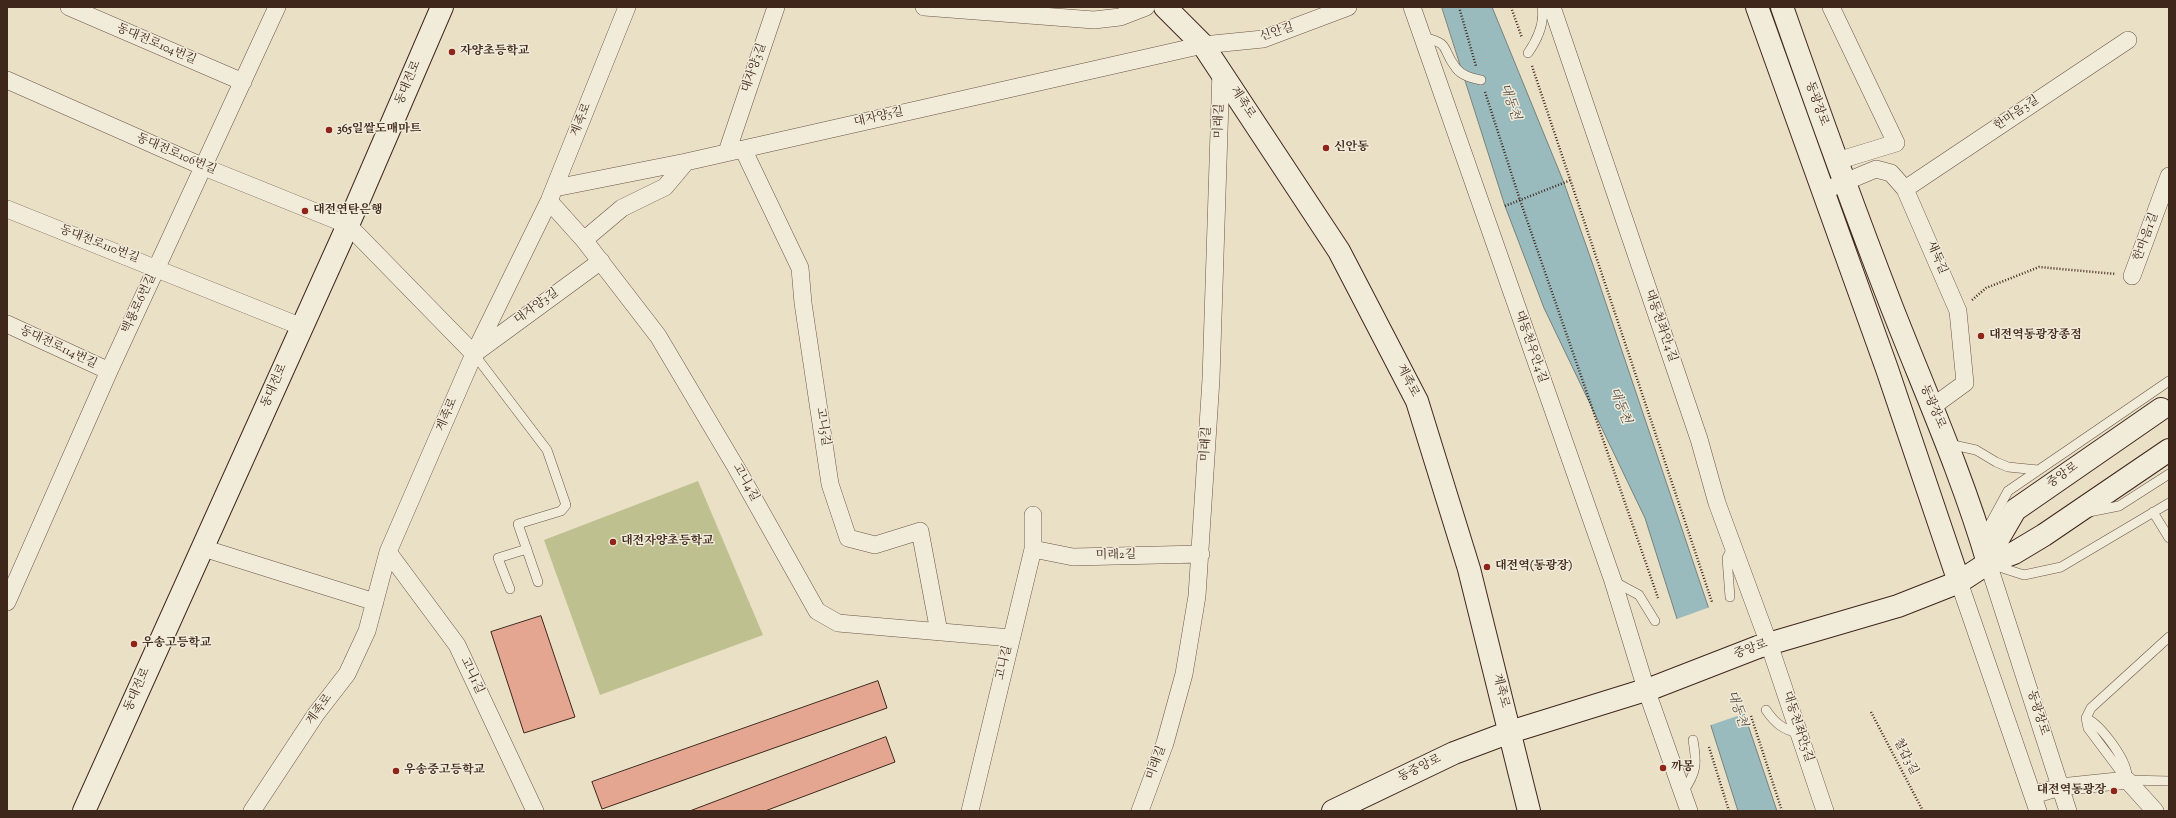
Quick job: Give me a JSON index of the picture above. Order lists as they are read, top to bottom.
{
  "streets": {
    "main road": [
      "동대전로",
      "계족로",
      "동광장로",
      "중앙로",
      "동중앙로"
    ],
    "street": [
      "신안길",
      "동대전로104번길",
      "대자양3길",
      "한마음3길",
      "대자양5길",
      "미래길",
      "동대전로106번길",
      "한마음1길",
      "동대전로110번길",
      "새둑길",
      "백룡로6번길",
      "대동천좌안4길",
      "대동천우안4길",
      "동대전로114번길",
      "고니5길",
      "고니4길",
      "미래2길",
      "고니길",
      "고니1길",
      "대동천좌안5길"
    ],
    "path": ["철갑3길"]
  },
  "crossings": [
    ["신안길", "계족로"],
    ["신안길", "대자양5길"],
    ["동대전로104번길", "백룡로6번길"],
    ["대자양3길", "계족로"],
    ["대자양3길", "대자양5길"],
    ["대자양3길", "고니5길"],
    ["대자양3길", "고니4길"],
    ["동대전로", "동대전로106번길"],
    ["동대전로", "동대전로110번길"],
    ["계족로", "대자양5길"],
    ["계족로", "미래길"],
    ["계족로", "중앙로"],
    ["계족로", "고니4길"],
    ["계족로", "고니1길"],
    ["계족로", "동중앙로"],
    ["동광장로", "새둑길"],
    ["동광장로", "중앙로"],
    ["한마음3길", "새둑길"],
    ["대자양5길", "고니5길"],
    ["대자양5길", "고니4길"],
    ["미래길", "미래2길"],
    ["동대전로106번길", "백룡로6번길"],
    ["동대전로110번길", "백룡로6번길"],
    ["백룡로6번길", "동대전로114번길"],
    ["대동천좌안4길", "중앙로"],
    ["대동천좌안4길", "대동천좌안5길"],
    ["대동천우안4길", "중앙로"],
    ["고니5길", "고니4길"],
    ["중앙로", "대동천좌안5길"],
    ["중앙로", "동중앙로"],
    ["고니4길", "고니길"],
    ["미래2길", "고니길"]
  ],
  "water": ["대동천"],
  "places": [
    "자양초등학교",
    "365일쌀도매마트",
    "신안동",
    "대전연탄은행",
    "대전역동광장종점",
    "대전자양초등학교",
    "대전역(동광장)",
    "우송고등학교",
    "까몽",
    "우송중고등학교",
    "대전역동광장"
  ]
}
